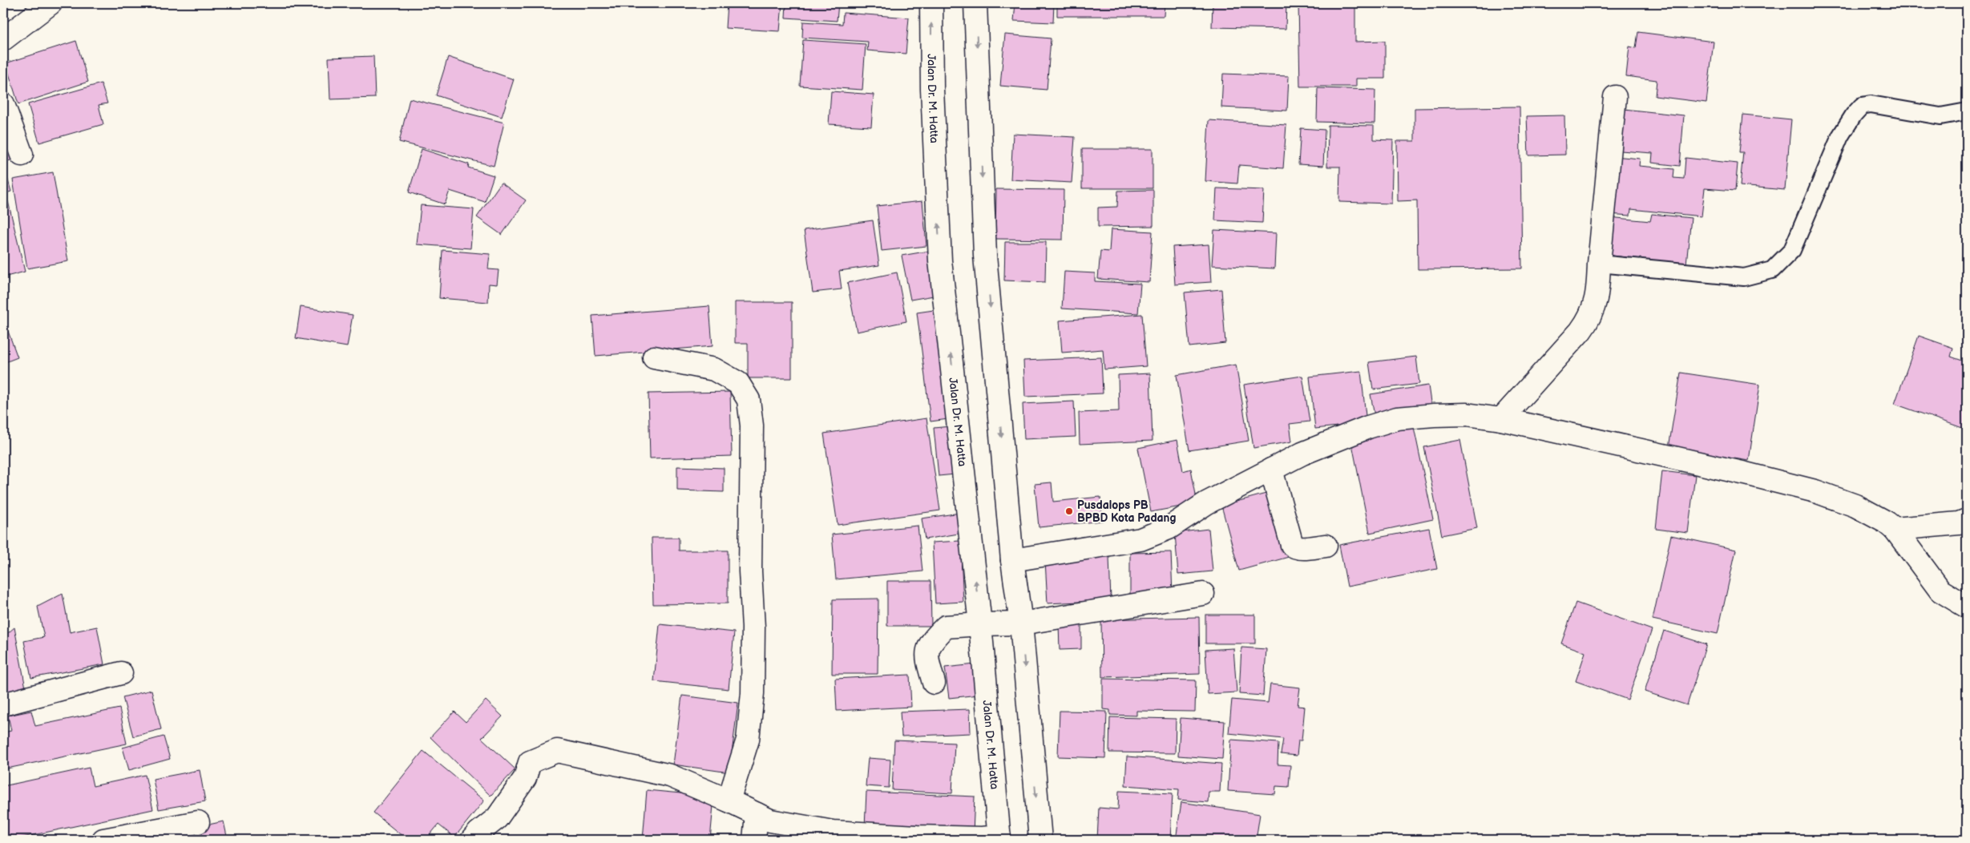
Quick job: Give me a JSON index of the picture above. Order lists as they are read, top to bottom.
{
  "streets": {
    "street": ["Jalan Dr. M. Hatta"]
  },
  "places": ["Pusdalops PB BPBD Kota Padang"]
}
